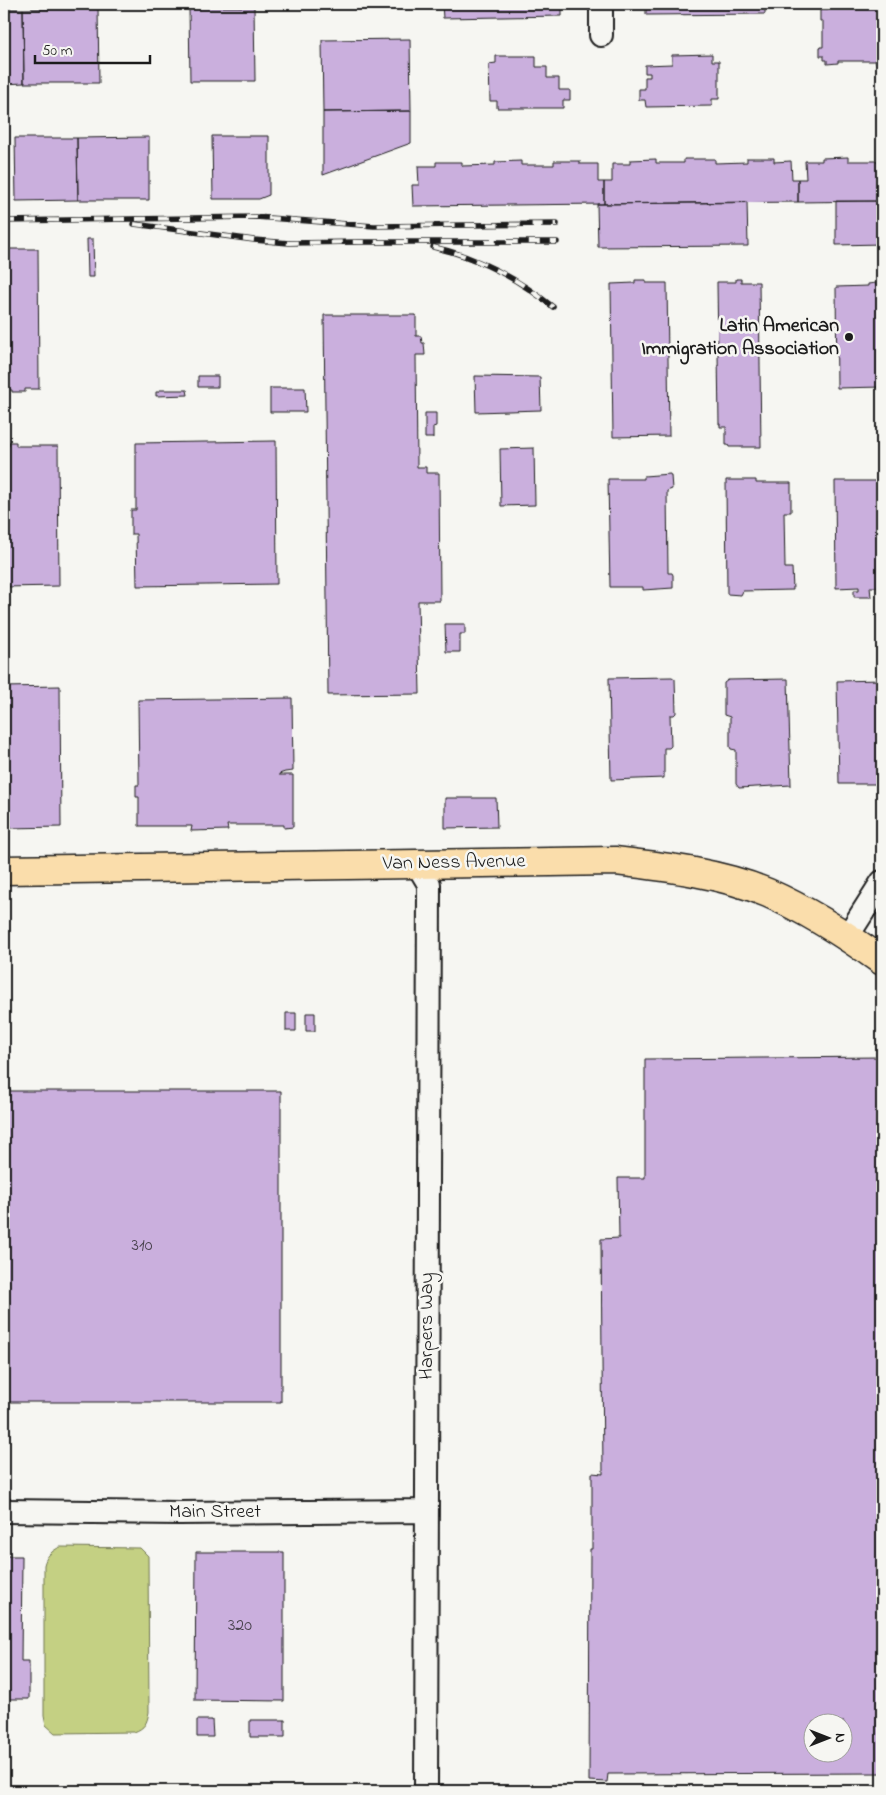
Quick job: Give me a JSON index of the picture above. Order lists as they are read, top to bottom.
{
  "streets": {
    "main road": ["Van Ness Avenue"],
    "street": ["Harpers Way", "Main Street"]
  },
  "crossings": [
    ["Van Ness Avenue", "Harpers Way"],
    ["Harpers Way", "Main Street"]
  ],
  "places": ["Latin American Immigration Association"],
  "house_numbers": ["310", "320"],
  "scale_bar": "50 m",
  "north": "right"
}
